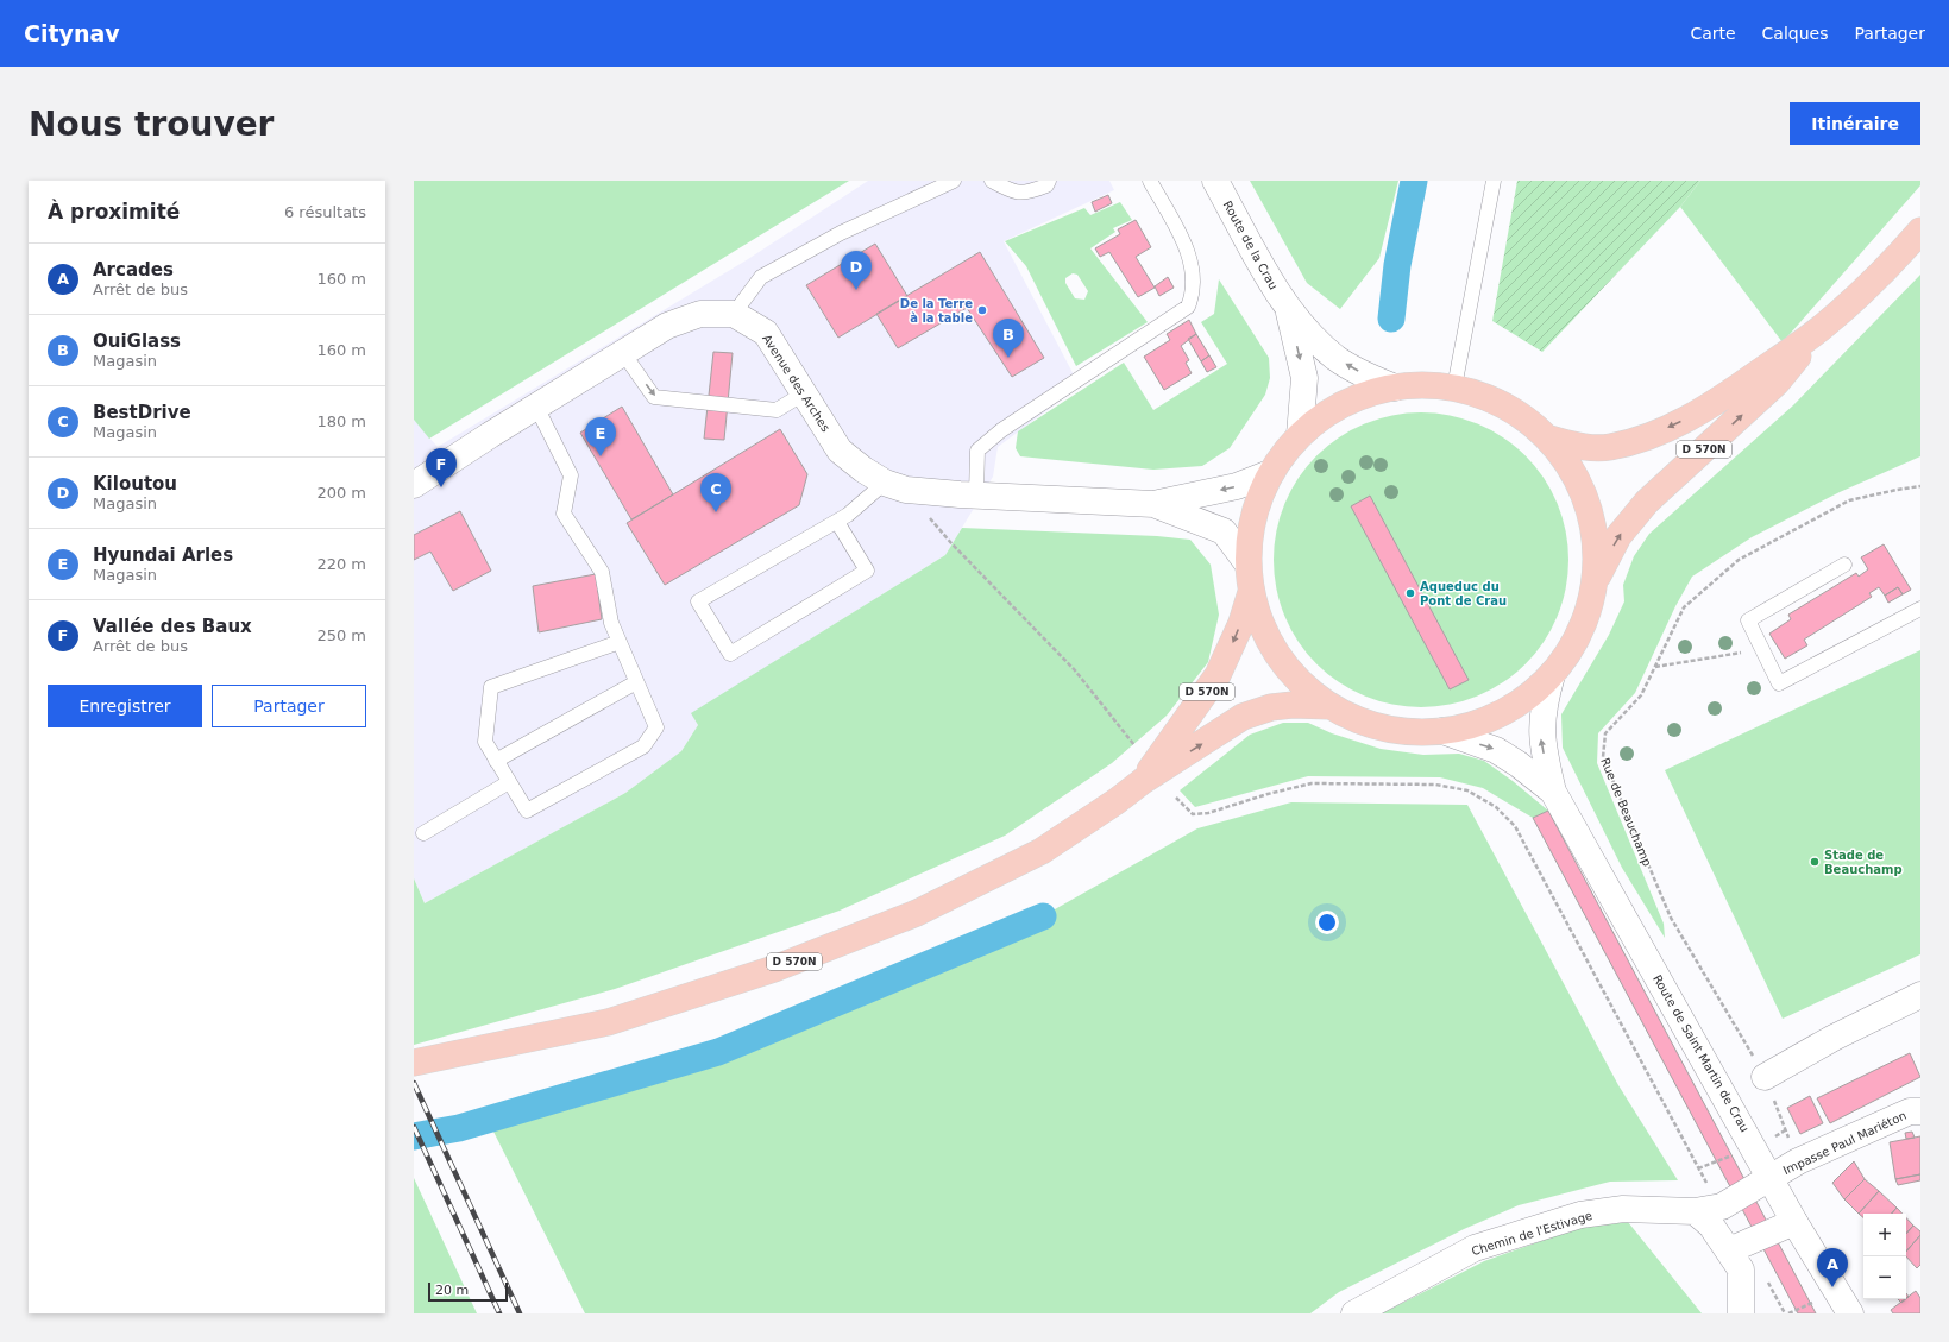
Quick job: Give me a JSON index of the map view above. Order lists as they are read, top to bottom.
{
  "streets": {
    "main road": ["D 570N"],
    "street": [
      "Route de la Crau",
      "Avenue des Arches",
      "Route de Saint Martin de Crau",
      "Impasse Paul Mariéton",
      "Chemin de l'Estivage"
    ],
    "path": ["Rue de Beauchamp"]
  },
  "crossings": [
    ["Rue de Beauchamp", "Impasse Paul Mariéton"],
    ["Route de Saint Martin de Crau", "Impasse Paul Mariéton"],
    ["Impasse Paul Mariéton", "Chemin de l'Estivage"]
  ],
  "places": ["De la Terre à la table", "Aqueduc du Pont de Crau", "Stade de Beauchamp"],
  "scale_bar": "20 m",
  "page": {
    "header": "Citynav",
    "nav": ["Carte", "Calques", "Partager"],
    "buttons": [
      "Itinéraire",
      ["Enregistrer", "Partager"]
    ],
    "title": "Nous trouver",
    "heading": ["À proximité", "6 résultats"],
    "list": [
      {
        "mark": "A",
        "name": "Arcades",
        "note": "Arrêt de bus",
        "value": "160 m"
      },
      {
        "mark": "B",
        "name": "OuiGlass",
        "note": "Magasin",
        "value": "160 m"
      },
      {
        "mark": "C",
        "name": "BestDrive",
        "note": "Magasin",
        "value": "180 m"
      },
      {
        "mark": "D",
        "name": "Kiloutou",
        "note": "Magasin",
        "value": "200 m"
      },
      {
        "mark": "E",
        "name": "Hyundai Arles",
        "note": "Magasin",
        "value": "220 m"
      },
      {
        "mark": "F",
        "name": "Vallée des Baux",
        "note": "Arrêt de bus",
        "value": "250 m"
      }
    ],
    "pins": [
      "D",
      "B",
      "E",
      "F",
      "C",
      "A"
    ],
    "map_buttons": ["+", "−"],
    "scale": "20 m"
  }
}
